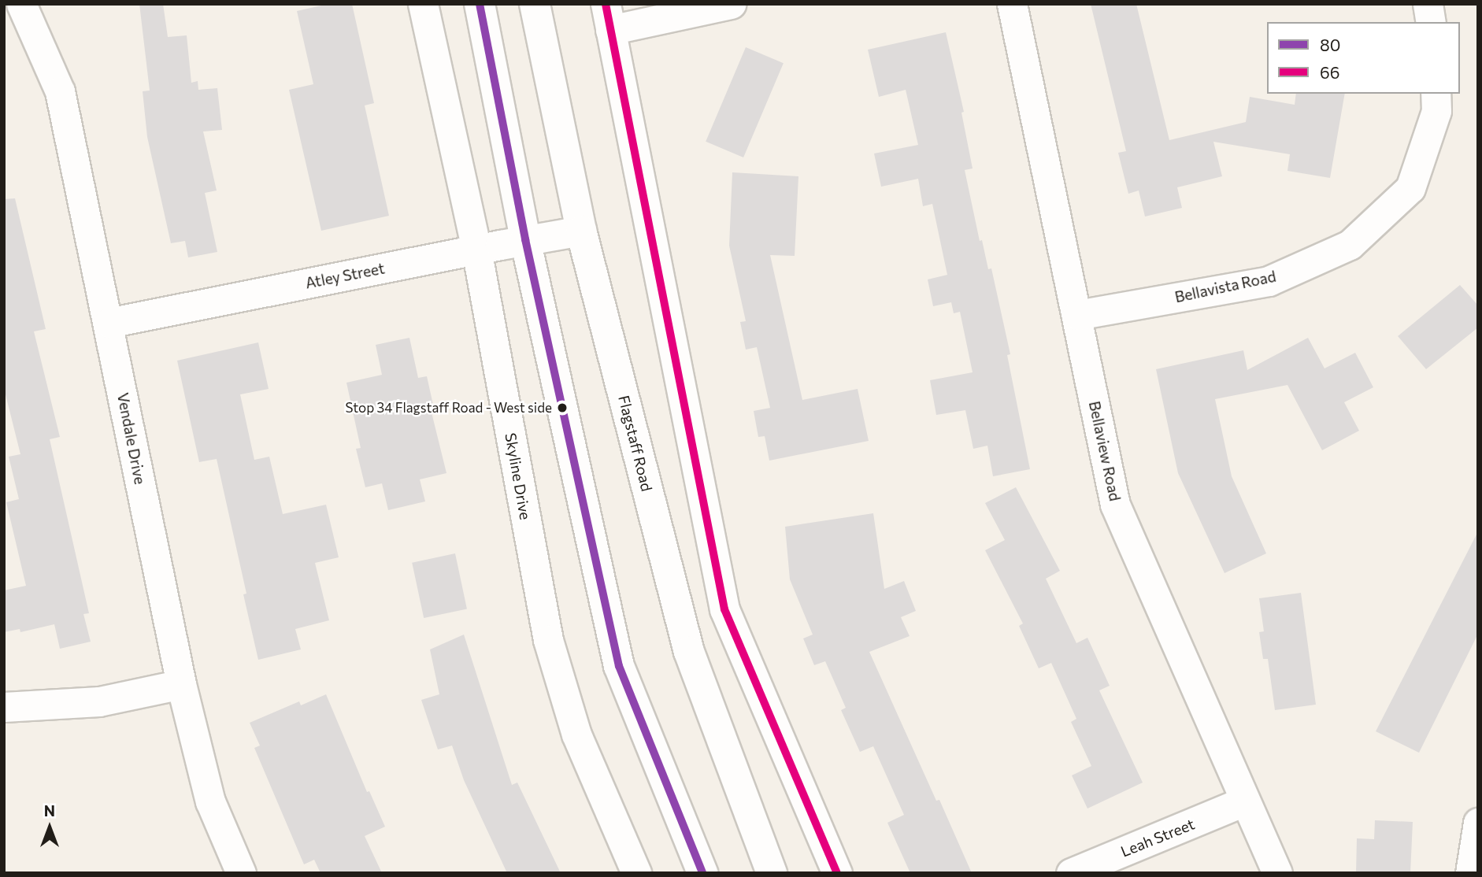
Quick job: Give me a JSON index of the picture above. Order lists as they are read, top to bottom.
{
  "streets": {
    "main road": ["Flagstaff Road"],
    "street": [
      "Atley Street",
      "Bellavista Road",
      "Vendale Drive",
      "Bellaview Road",
      "Skyline Drive",
      "Leah Street"
    ]
  },
  "crossings": [
    ["Atley Street", "Vendale Drive"],
    ["Atley Street", "Flagstaff Road"],
    ["Atley Street", "Skyline Drive"],
    ["Bellavista Road", "Bellaview Road"],
    ["Bellaview Road", "Leah Street"]
  ],
  "places": ["Stop 34 Flagstaff Road - West side"],
  "lines": ["transit line 80", "transit line 66"],
  "legend": ["80", "66"],
  "north": "top"
}
